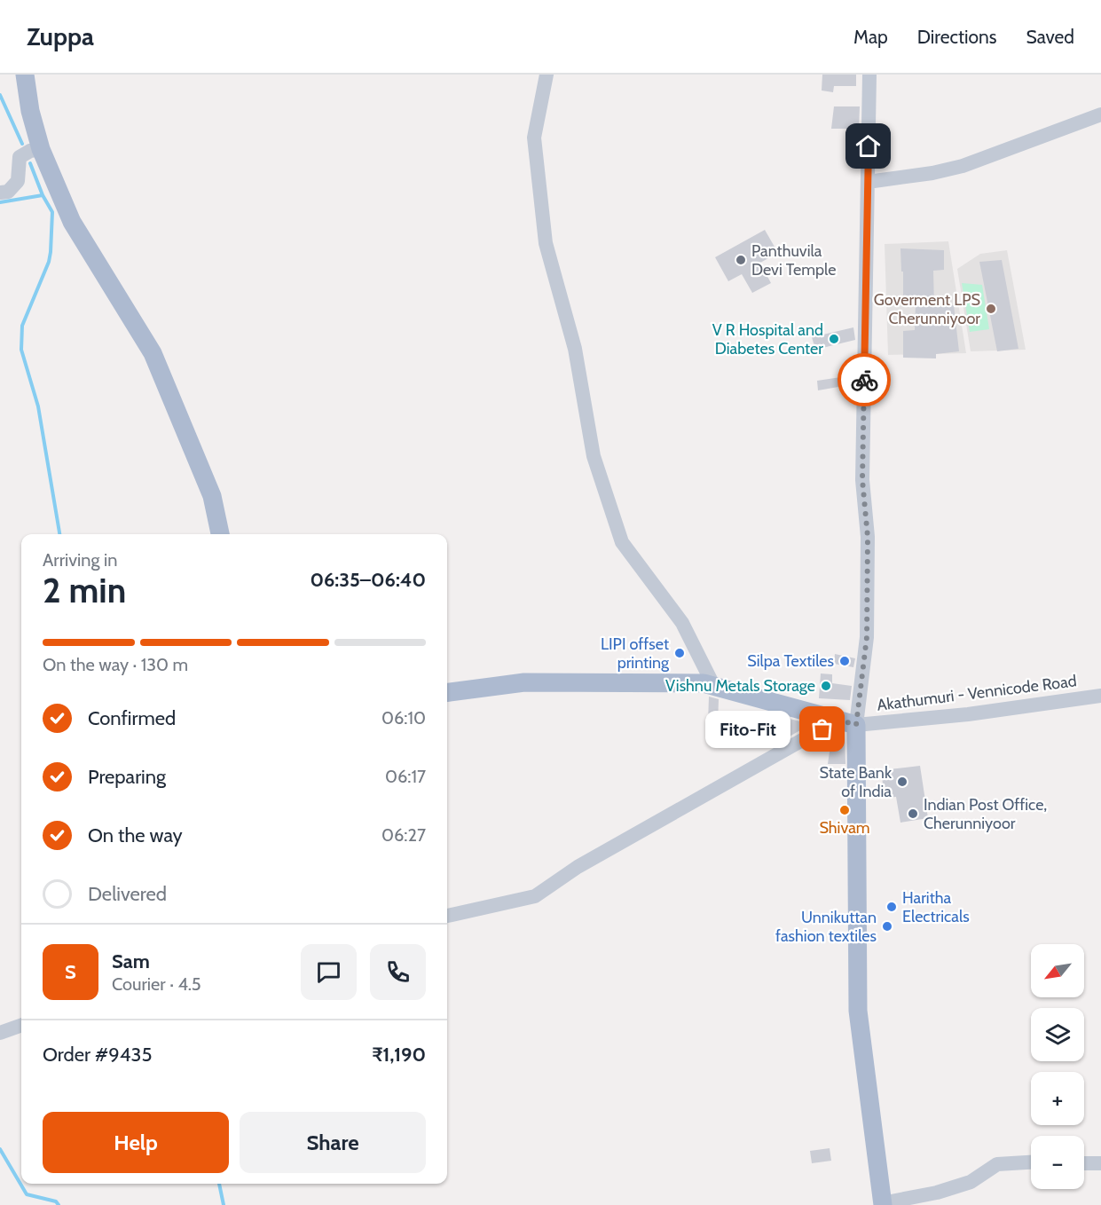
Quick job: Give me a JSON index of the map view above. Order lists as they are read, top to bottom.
{
  "streets": {
    "street": ["Akathumuri - Vennicode Road"]
  },
  "places": [
    "Panthuvila Devi Temple",
    "Goverment LPS Cherunniyoor",
    "V R Hospital and Diabetes Center",
    "LIPI offset printing",
    "Silpa Textiles",
    "Vishnu Metals Storage",
    "Fito-Fit",
    "State Bank of India",
    "Shivam",
    "Indian Post Office, Cherunniyoor",
    "Haritha Electricals",
    "Unnikuttan fashion textiles"
  ],
  "north": "bottom left",
  "page": {
    "header": "Zuppa",
    "nav": ["Map", "Directions", "Saved"],
    "heading": ["2 min", "Arriving in", "06:35–06:40"],
    "panel": [
      "Sam",
      "Courier · 4.5",
      "Order #9435",
      "₹1,190"
    ],
    "bar": "On the way · 130 m",
    "list": [
      ["Confirmed", "06:10"],
      ["Preparing", "06:17"],
      ["On the way", "06:27"],
      "Delivered"
    ],
    "bubble": "Fito-Fit",
    "map_buttons": ["+", "−"],
    "round": "S",
    "buttons": ["Help", "Share"]
  }
}
